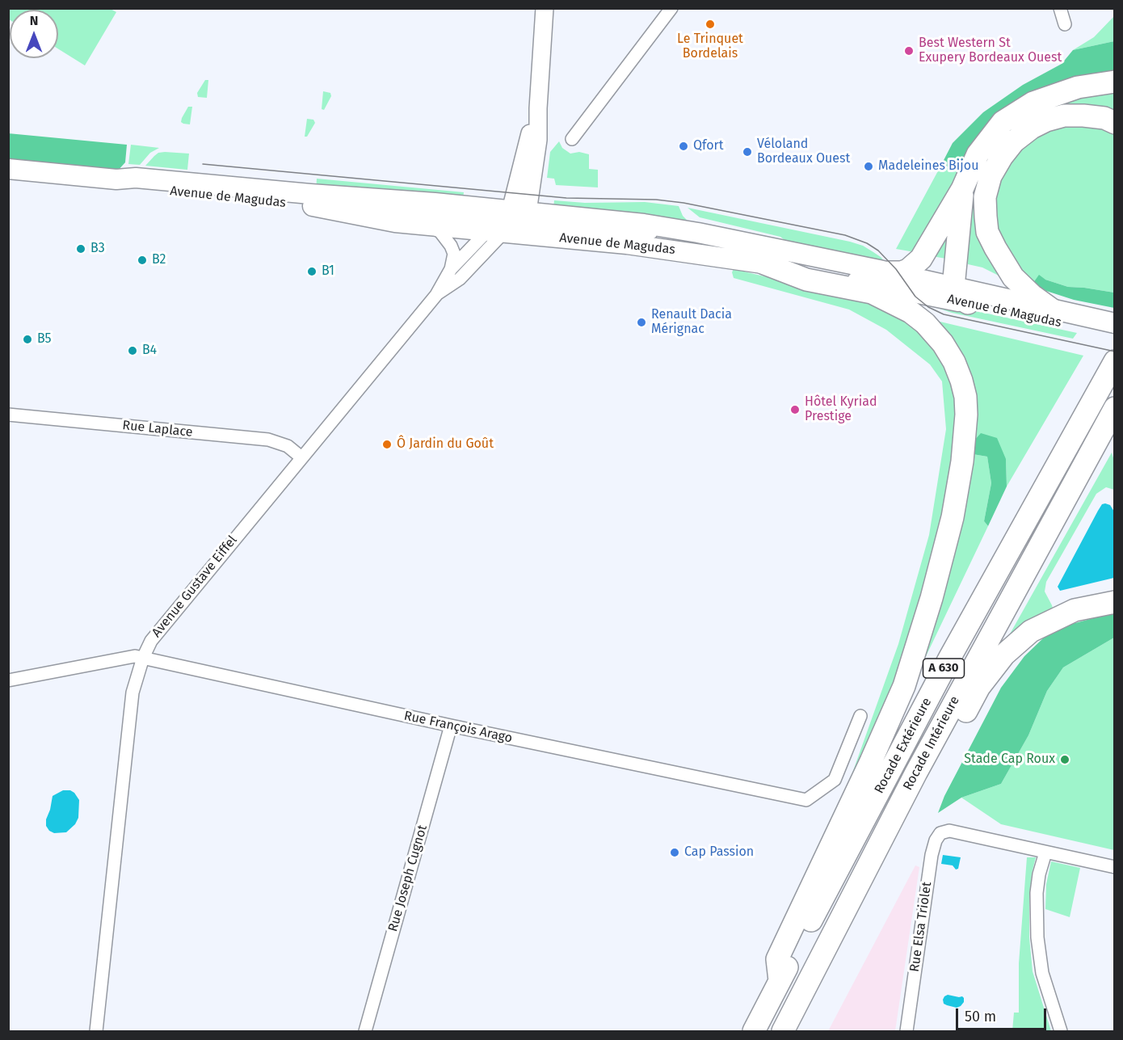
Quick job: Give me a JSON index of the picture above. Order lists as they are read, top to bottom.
{
  "streets": {
    "highway": ["A 630", "Rocade Intérieure", "Rocade Extérieure"],
    "main road": ["Avenue de Magudas"],
    "street": [
      "Rue Laplace",
      "Avenue Gustave Eiffel",
      "Rue François Arago",
      "Rue Joseph Cugnot",
      "Rue Elsa Triolet"
    ]
  },
  "crossings": [
    ["Avenue de Magudas", "Avenue Gustave Eiffel"],
    ["Rue Laplace", "Avenue Gustave Eiffel"],
    ["Avenue Gustave Eiffel", "Rue François Arago"],
    ["Rue François Arago", "Rue Joseph Cugnot"]
  ],
  "places": [
    "Le Trinquet Bordelais",
    "Best Western St Exupery Bordeaux Ouest",
    "Qfort",
    "Véloland Bordeaux Ouest",
    "Madeleines Bijou",
    "B3",
    "B2",
    "B1",
    "Renault Dacia Mérignac",
    "B5",
    "B4",
    "Hôtel Kyriad Prestige",
    "Ô Jardin du Goût",
    "Stade Cap Roux",
    "Cap Passion"
  ],
  "scale_bar": "50 m",
  "north": "top"
}
